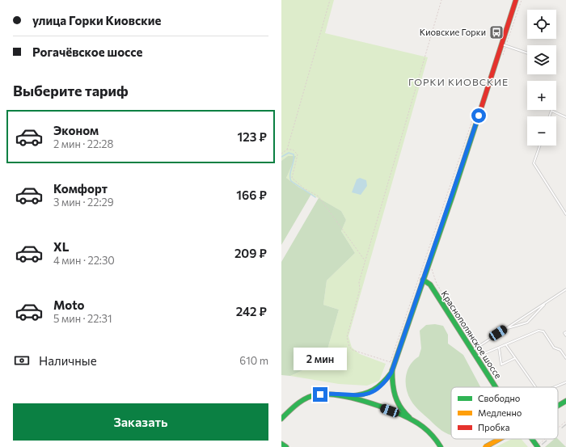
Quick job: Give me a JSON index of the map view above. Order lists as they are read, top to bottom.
{
  "streets": {
    "main road": ["Краснополянское шоссе"]
  },
  "districts": ["ГОРКИ КИОВСКИЕ"],
  "places": {
    "bus stop": ["Киовские Горки"]
  },
  "legend": ["Свободно", "Медленно", "Пробка"],
  "page": {
    "banner": ["улица Горки Киовские", "Рогачёвское шоссе"],
    "map_buttons": ["+", "−"],
    "heading": "Выберите тариф",
    "list": [
      {
        "name": "Эконом",
        "note": "2 мин · 22:28",
        "value": "123 ₽"
      },
      {
        "name": "Комфорт",
        "note": "3 мин · 22:29",
        "value": "166 ₽"
      },
      {
        "name": "XL",
        "note": "4 мин · 22:30",
        "value": "209 ₽"
      },
      {
        "name": "Moto",
        "note": "5 мин · 22:31",
        "value": "242 ₽"
      }
    ],
    "pay": ["Наличные", "610 m"],
    "bubble": "2 мин",
    "buttons": "Заказать"
  }
}
